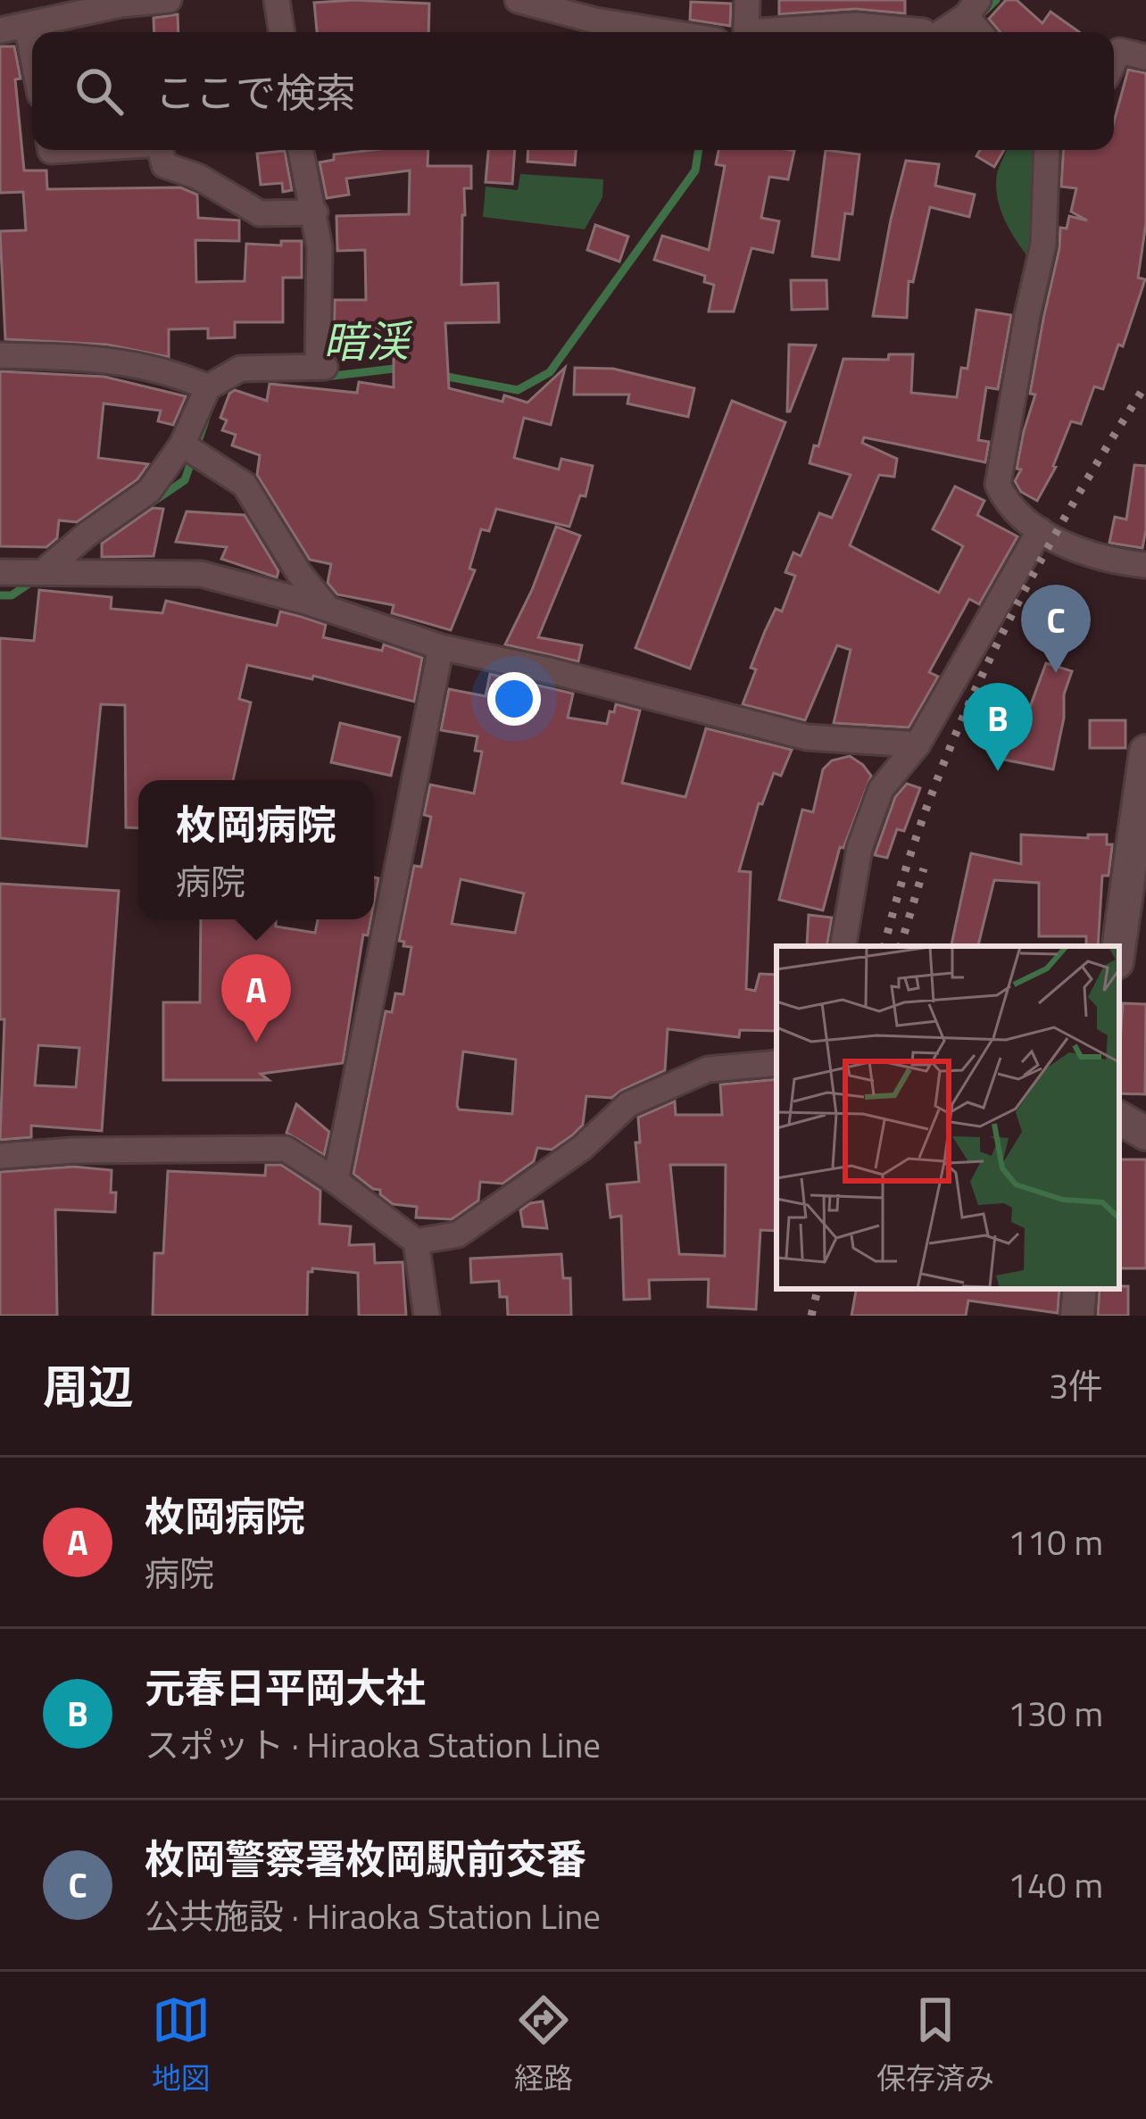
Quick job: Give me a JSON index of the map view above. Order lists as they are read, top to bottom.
{
  "water": ["暗渓"],
  "page": {
    "search": "ここで検索",
    "pins": ["C", "B", "A"],
    "popup": ["枚岡病院", "病院"],
    "heading": ["周辺", "3件"],
    "list": [
      {
        "mark": "A",
        "name": "枚岡病院",
        "note": "病院",
        "value": "110 m"
      },
      {
        "mark": "B",
        "name": "元春日平岡大社",
        "note": "スポット · Hiraoka Station Line",
        "value": "130 m"
      },
      {
        "mark": "C",
        "name": "枚岡警察署枚岡駅前交番",
        "note": "公共施設 · Hiraoka Station Line",
        "value": "140 m"
      }
    ],
    "nav": ["地図", "経路", "保存済み"]
  }
}
